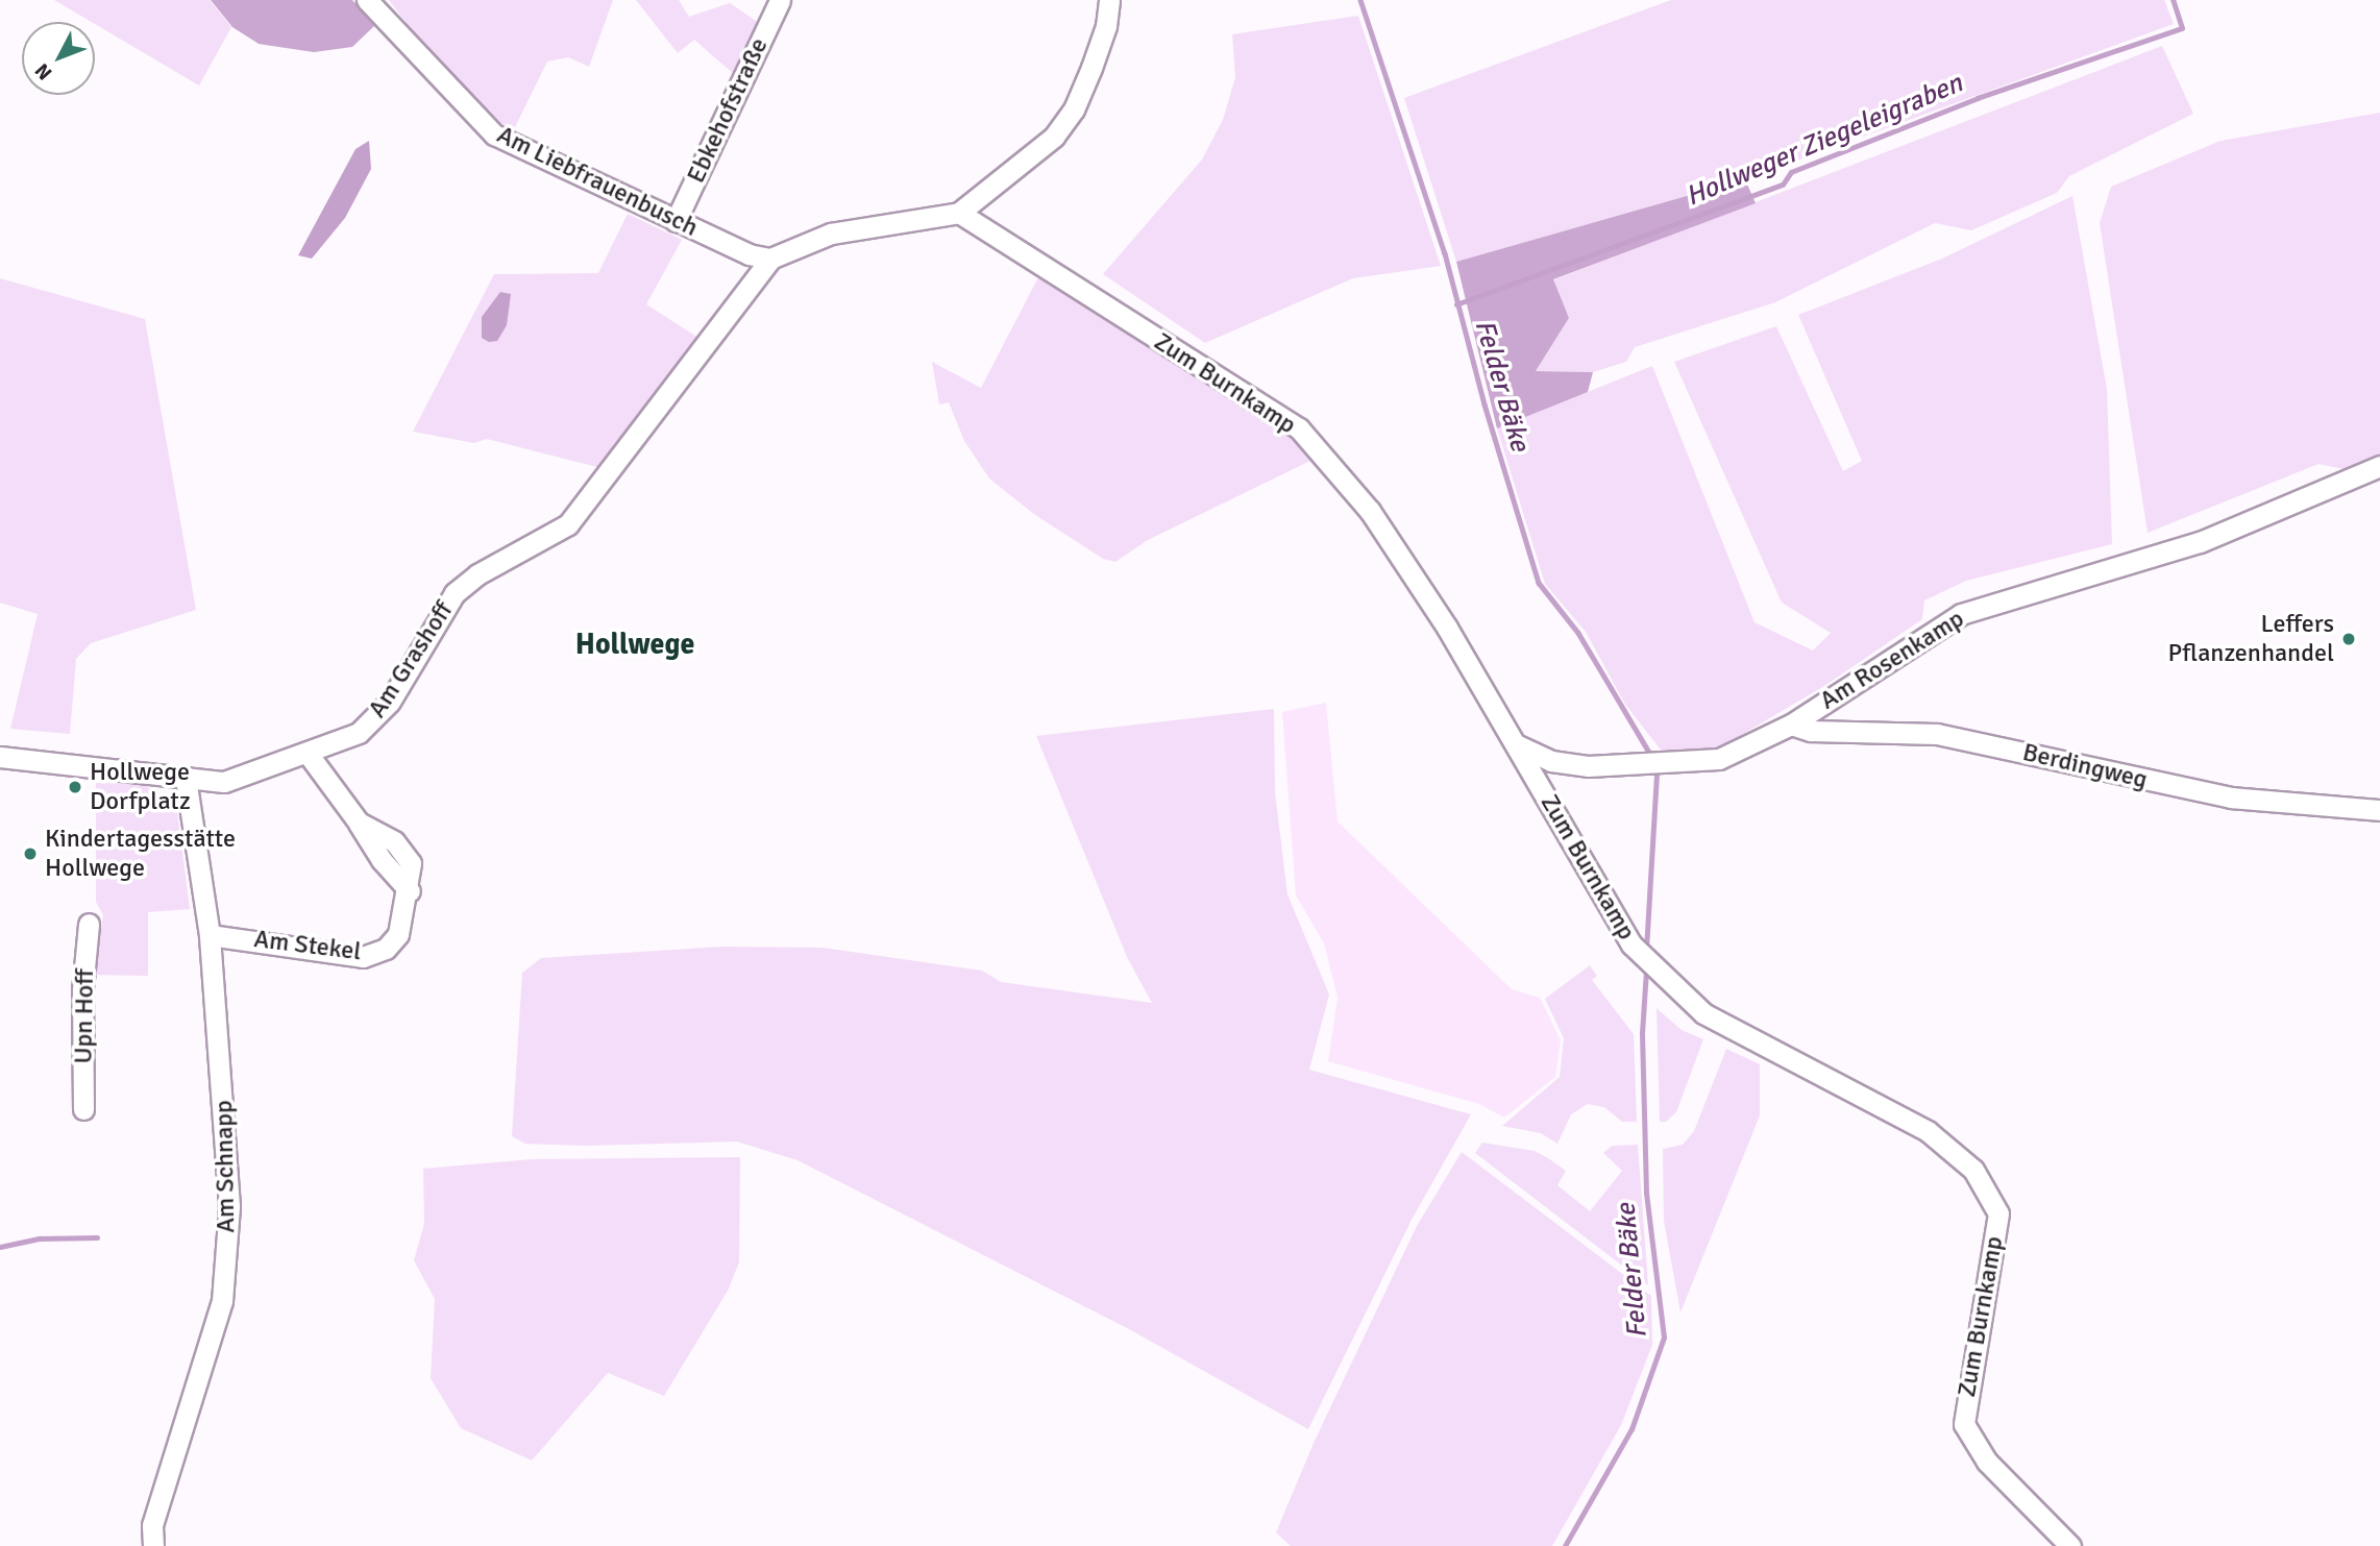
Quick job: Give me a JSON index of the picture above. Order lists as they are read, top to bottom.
{
  "streets": {
    "street": [
      "Ebkehofstraße",
      "Am Liebfrauenbusch",
      "Zum Burnkamp",
      "Am Grashoff",
      "Am Rosenkamp",
      "Berdingweg",
      "Am Stekel",
      "Upn Hoff",
      "Am Schnapp"
    ]
  },
  "crossings": [
    ["Ebkehofstraße", "Am Liebfrauenbusch"],
    ["Am Liebfrauenbusch", "Am Grashoff"],
    ["Zum Burnkamp", "Am Rosenkamp"],
    ["Am Grashoff", "Am Stekel"],
    ["Am Grashoff", "Am Schnapp"],
    ["Am Rosenkamp", "Berdingweg"],
    ["Am Stekel", "Am Schnapp"]
  ],
  "districts": ["Hollwege"],
  "water": ["Hollweger Ziegeleigraben", "Felder Bäke"],
  "places": ["Leffers Pflanzenhandel", "Hollwege Dorfplatz", "Kindertagesstätte Hollwege"],
  "north": "bottom left"
}
